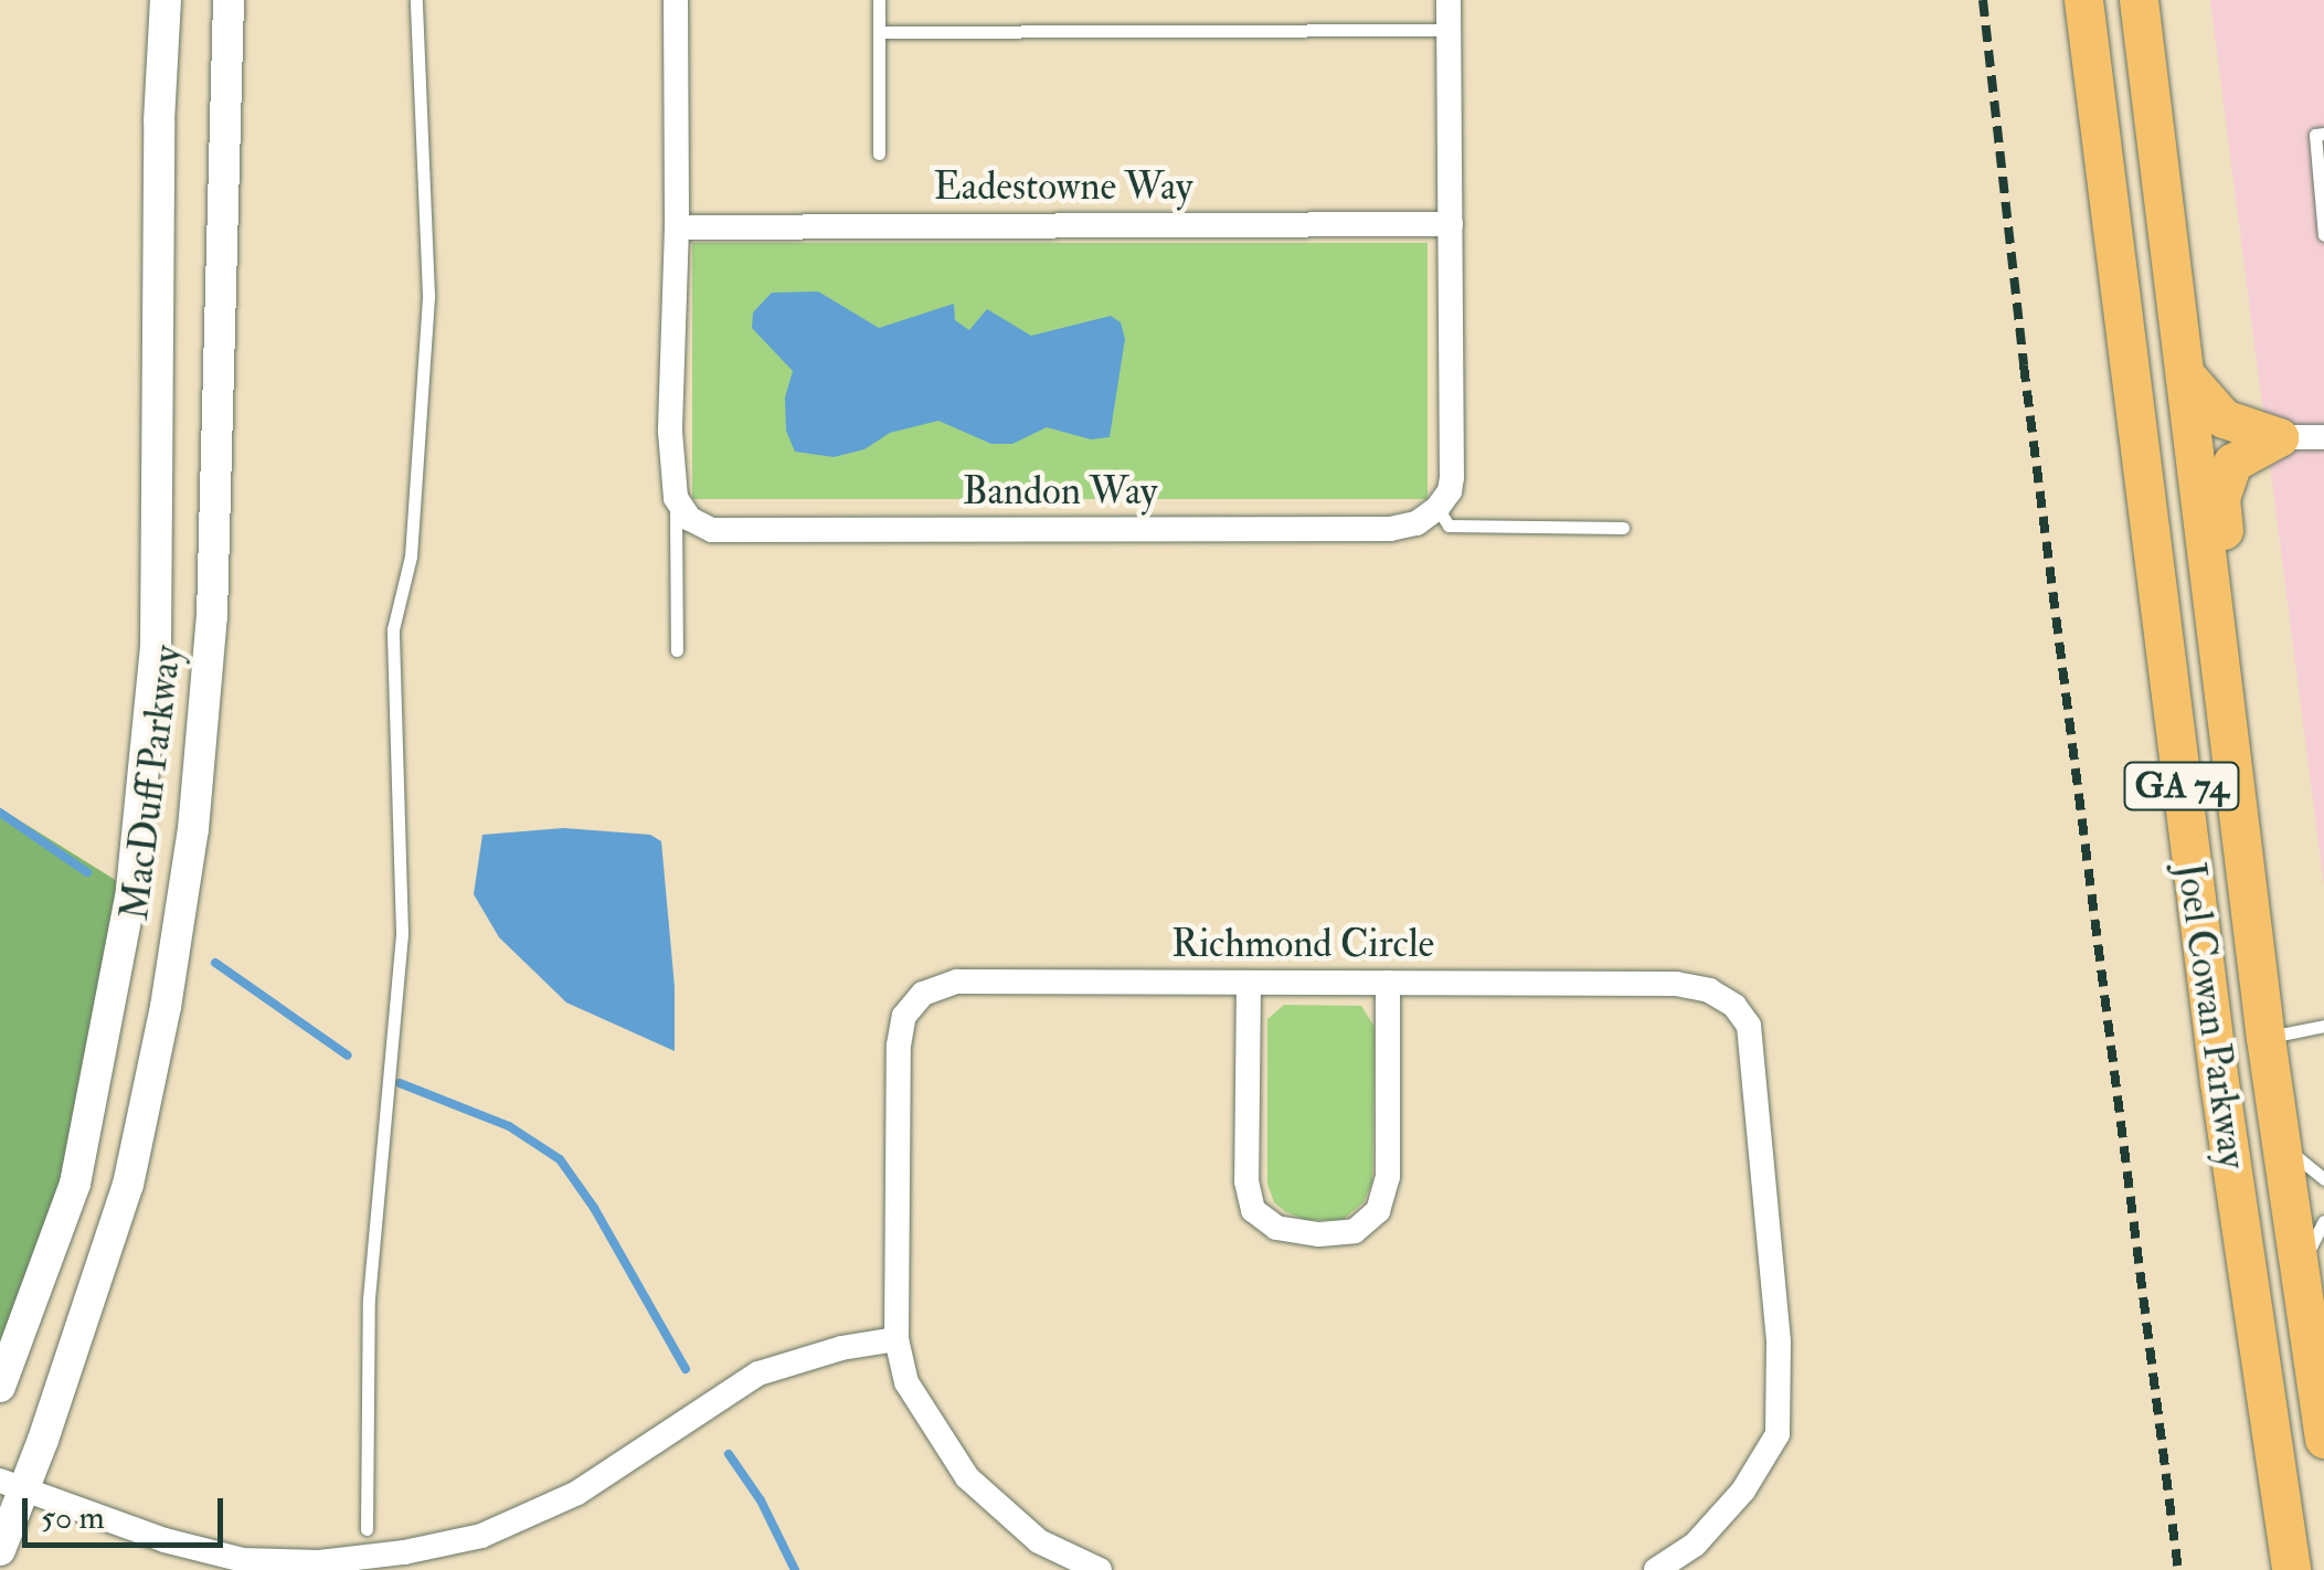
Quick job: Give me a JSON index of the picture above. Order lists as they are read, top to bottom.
{
  "streets": {
    "main road": ["GA 74", "Joel Cowan Parkway"],
    "street": [
      "Eadestowne Way",
      "Bandon Way",
      "MacDuff Parkway",
      "Richmond Circle"
    ]
  },
  "scale_bar": "50 m"
}
